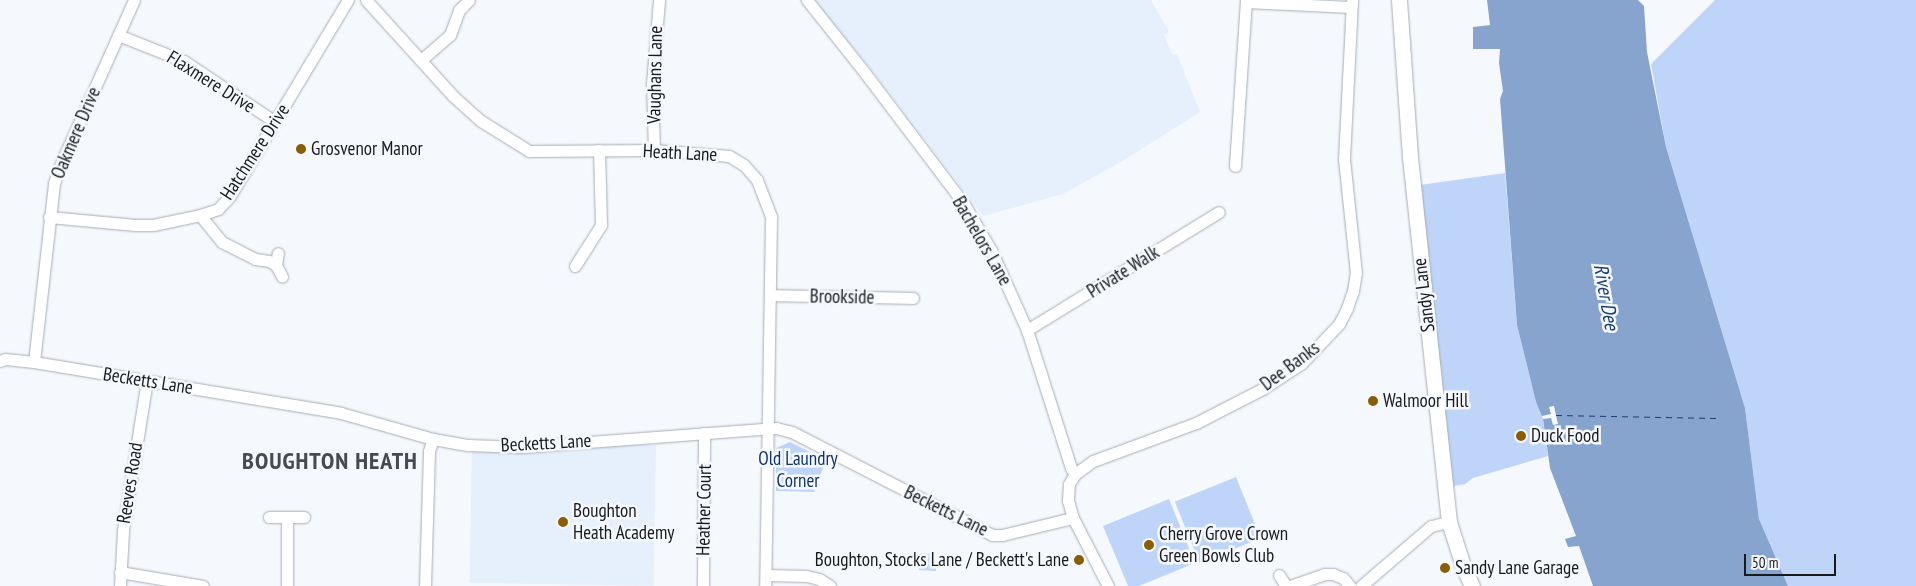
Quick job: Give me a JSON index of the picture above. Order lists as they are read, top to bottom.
{
  "streets": {
    "main road": ["Sandy Lane"],
    "street": [
      "Vaughans Lane",
      "Flaxmere Drive",
      "Oakmere Drive",
      "Hatchmere Drive",
      "Heath Lane",
      "Bachelors Lane",
      "Private Walk",
      "Brookside",
      "Dee Banks",
      "Becketts Lane",
      "Reeves Road",
      "Heather Court"
    ]
  },
  "crossings": [
    ["Vaughans Lane", "Heath Lane"],
    ["Flaxmere Drive", "Oakmere Drive"],
    ["Flaxmere Drive", "Hatchmere Drive"],
    ["Oakmere Drive", "Hatchmere Drive"],
    ["Oakmere Drive", "Becketts Lane"],
    ["Heath Lane", "Brookside"],
    ["Heath Lane", "Becketts Lane"],
    ["Bachelors Lane", "Private Walk"],
    ["Bachelors Lane", "Dee Banks"],
    ["Becketts Lane", "Reeves Road"],
    ["Becketts Lane", "Heather Court"]
  ],
  "districts": ["BOUGHTON HEATH"],
  "water": ["River Dee"],
  "parks": ["Old Laundry Corner"],
  "places": [
    "Grosvenor Manor",
    "Walmoor Hill",
    "Duck Food",
    "Boughton Heath Academy",
    "Cherry Grove Crown Green Bowls Club",
    "Boughton, Stocks Lane / Beckett's Lane",
    "Sandy Lane Garage"
  ],
  "scale_bar": "50 m"
}
